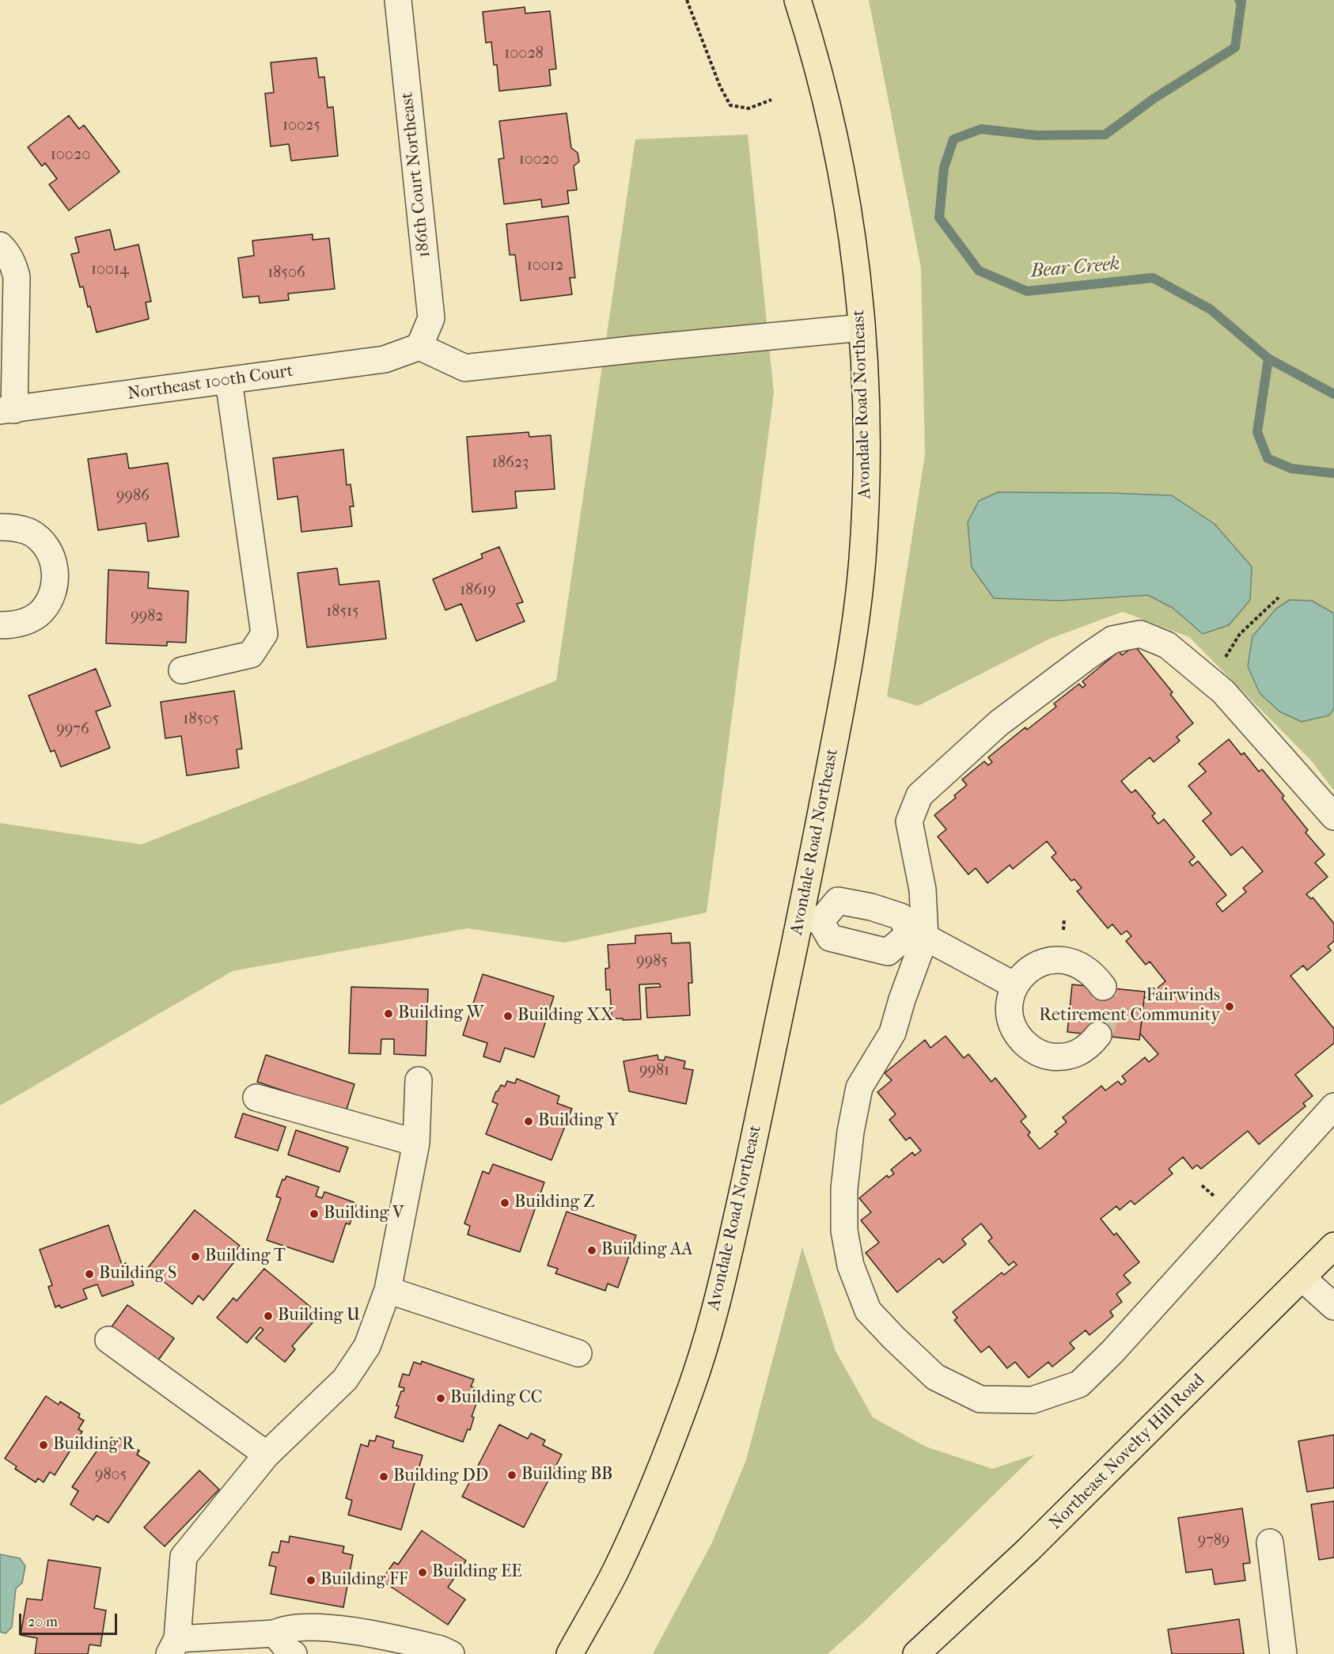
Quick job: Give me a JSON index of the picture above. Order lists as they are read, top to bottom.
{
  "streets": {
    "main road": ["Avondale Road Northeast", "Northeast Novelty Hill Road"],
    "street": ["186th Court Northeast", "Northeast 100th Court"]
  },
  "crossings": [
    ["186th Court Northeast", "Northeast 100th Court"]
  ],
  "water": ["Bear Creek"],
  "places": [
    "Fairwinds Retirement Community",
    "Building W",
    "Building XX",
    "Building Y",
    "Building Z",
    "Building V",
    "Building AA",
    "Building T",
    "Building S",
    "Building U",
    "Building CC",
    "Building R",
    "Building BB",
    "Building DD",
    "Building EE",
    "Building FF"
  ],
  "house_numbers": [
    "10028",
    "10025",
    "10020",
    "10020",
    "10012",
    "10014",
    "18506",
    "18623",
    "9986",
    "18619",
    "18515",
    "9982",
    "18505",
    "9976",
    "9985",
    "9981",
    "9805",
    "9789"
  ],
  "scale_bar": "20 m"
}
